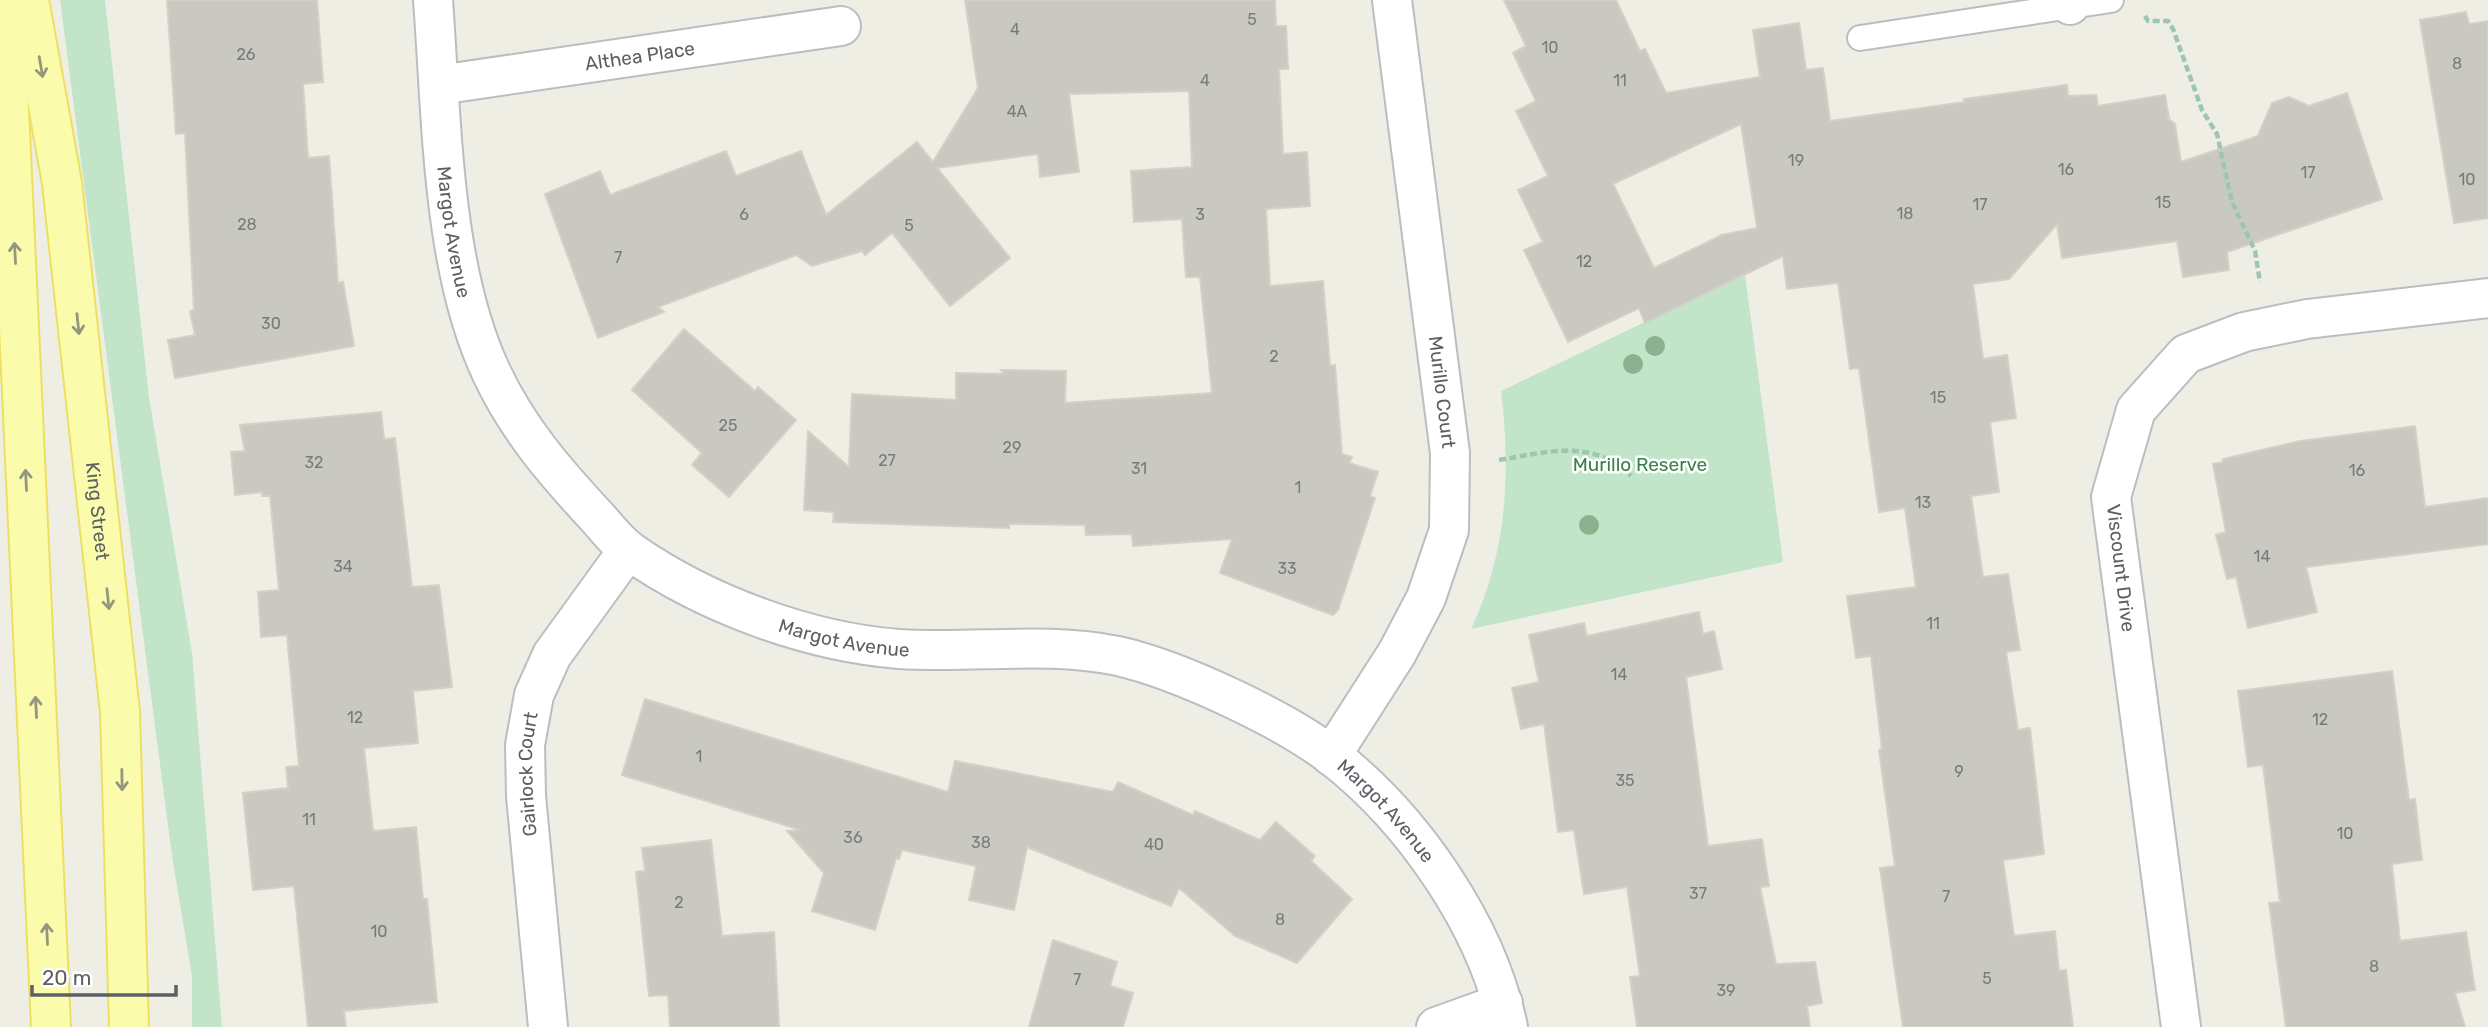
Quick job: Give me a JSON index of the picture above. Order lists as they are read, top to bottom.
{
  "streets": {
    "main road": ["King Street"],
    "street": [
      "Althea Place",
      "Margot Avenue",
      "Murillo Court",
      "Viscount Drive",
      "Gairlock Court"
    ]
  },
  "crossings": [
    ["Althea Place", "Margot Avenue"],
    ["Margot Avenue", "Murillo Court"],
    ["Margot Avenue", "Gairlock Court"]
  ],
  "parks": ["Murillo Reserve"],
  "house_numbers": [
    "5",
    "4",
    "10",
    "26",
    "8",
    "4",
    "11",
    "4A",
    "19",
    "16",
    "17",
    "10",
    "15",
    "17",
    "18",
    "6",
    "3",
    "28",
    "5",
    "7",
    "12",
    "30",
    "2",
    "15",
    "25",
    "29",
    "27",
    "32",
    "31",
    "16",
    "1",
    "13",
    "14",
    "34",
    "33",
    "11",
    "14",
    "12",
    "12",
    "1",
    "9",
    "35",
    "11",
    "10",
    "36",
    "38",
    "40",
    "37",
    "7",
    "2",
    "8",
    "10",
    "8",
    "5",
    "7",
    "39"
  ],
  "scale_bar": "20 m"
}
